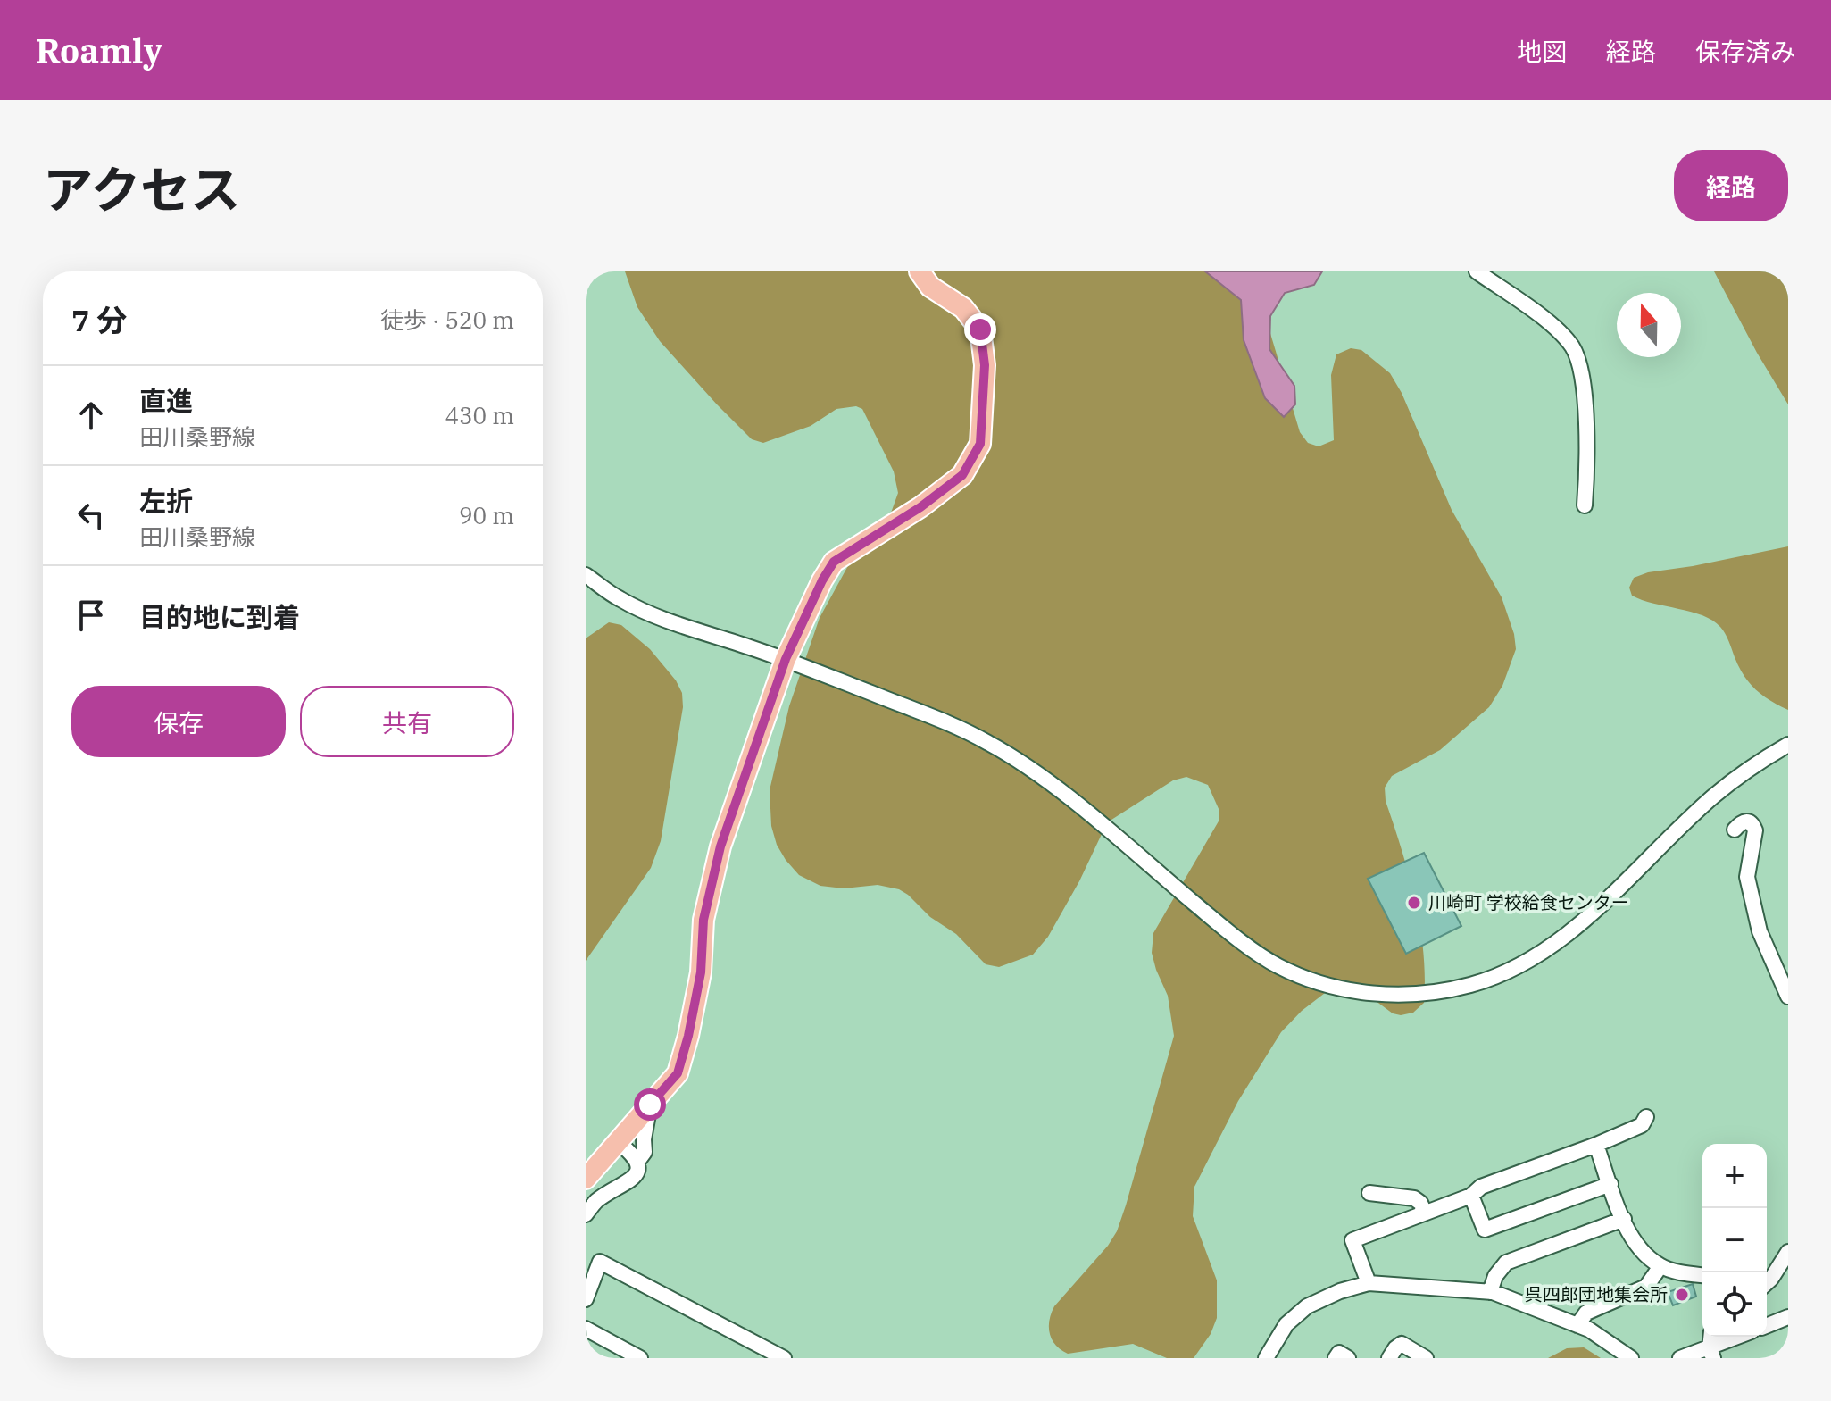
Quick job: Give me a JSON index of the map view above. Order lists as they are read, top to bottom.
{
  "places": ["川崎町 学校給食センター", "呉四郎団地集会所"],
  "north": "top",
  "page": {
    "header": "Roamly",
    "nav": ["地図", "経路", "保存済み"],
    "title": "アクセス",
    "buttons": [
      "経路",
      ["保存", "共有"]
    ],
    "heading": ["7 分", "徒歩 · 520 m"],
    "list": [
      ["直進", "田川桑野線", "430 m"],
      ["左折", "田川桑野線", "90 m"],
      "目的地に到着"
    ],
    "map_buttons": ["+", "−"]
  }
}
